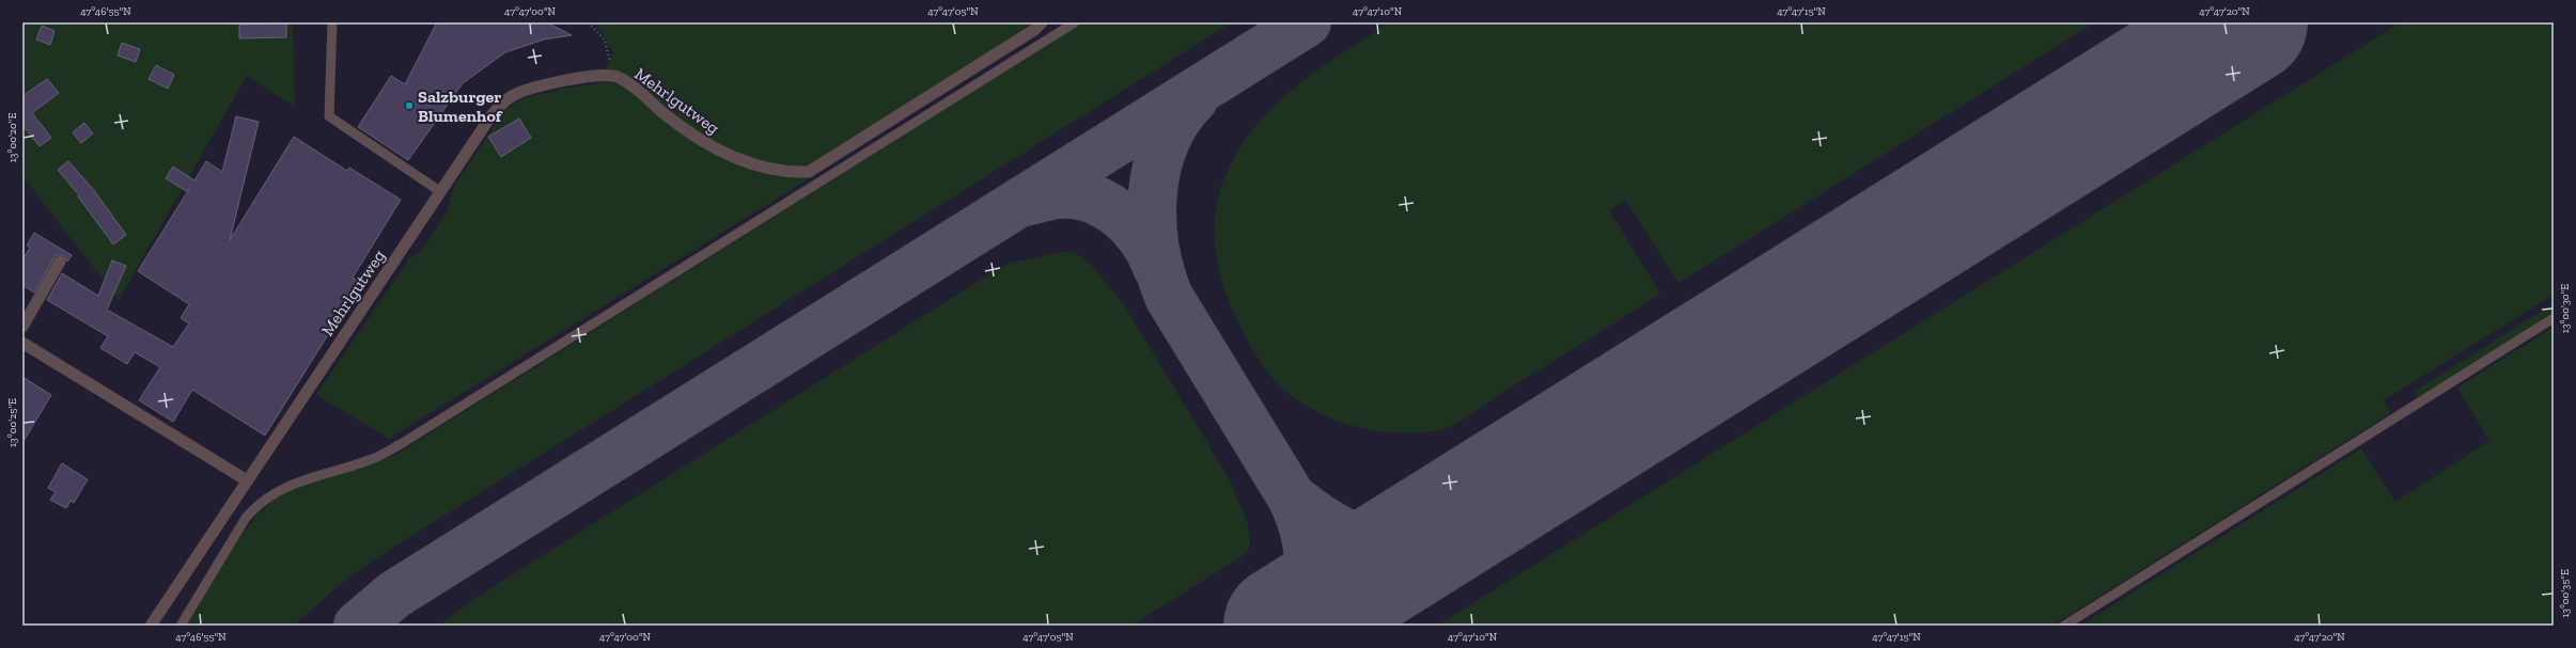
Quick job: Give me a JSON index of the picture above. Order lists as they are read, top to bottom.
{
  "streets": {
    "street": ["Mehrlgutweg"]
  },
  "places": ["Salzburger Blumenhof"],
  "coordinates": [
    "47°46'55\"N",
    "47°47'00\"N",
    "47°47'05\"N",
    "47°47'10\"N",
    "47°47'15\"N",
    "47°47'20\"N",
    "13°00'20\"E",
    "13°00'30\"E",
    "13°00'25\"E",
    "13°00'35\"E"
  ]
}
